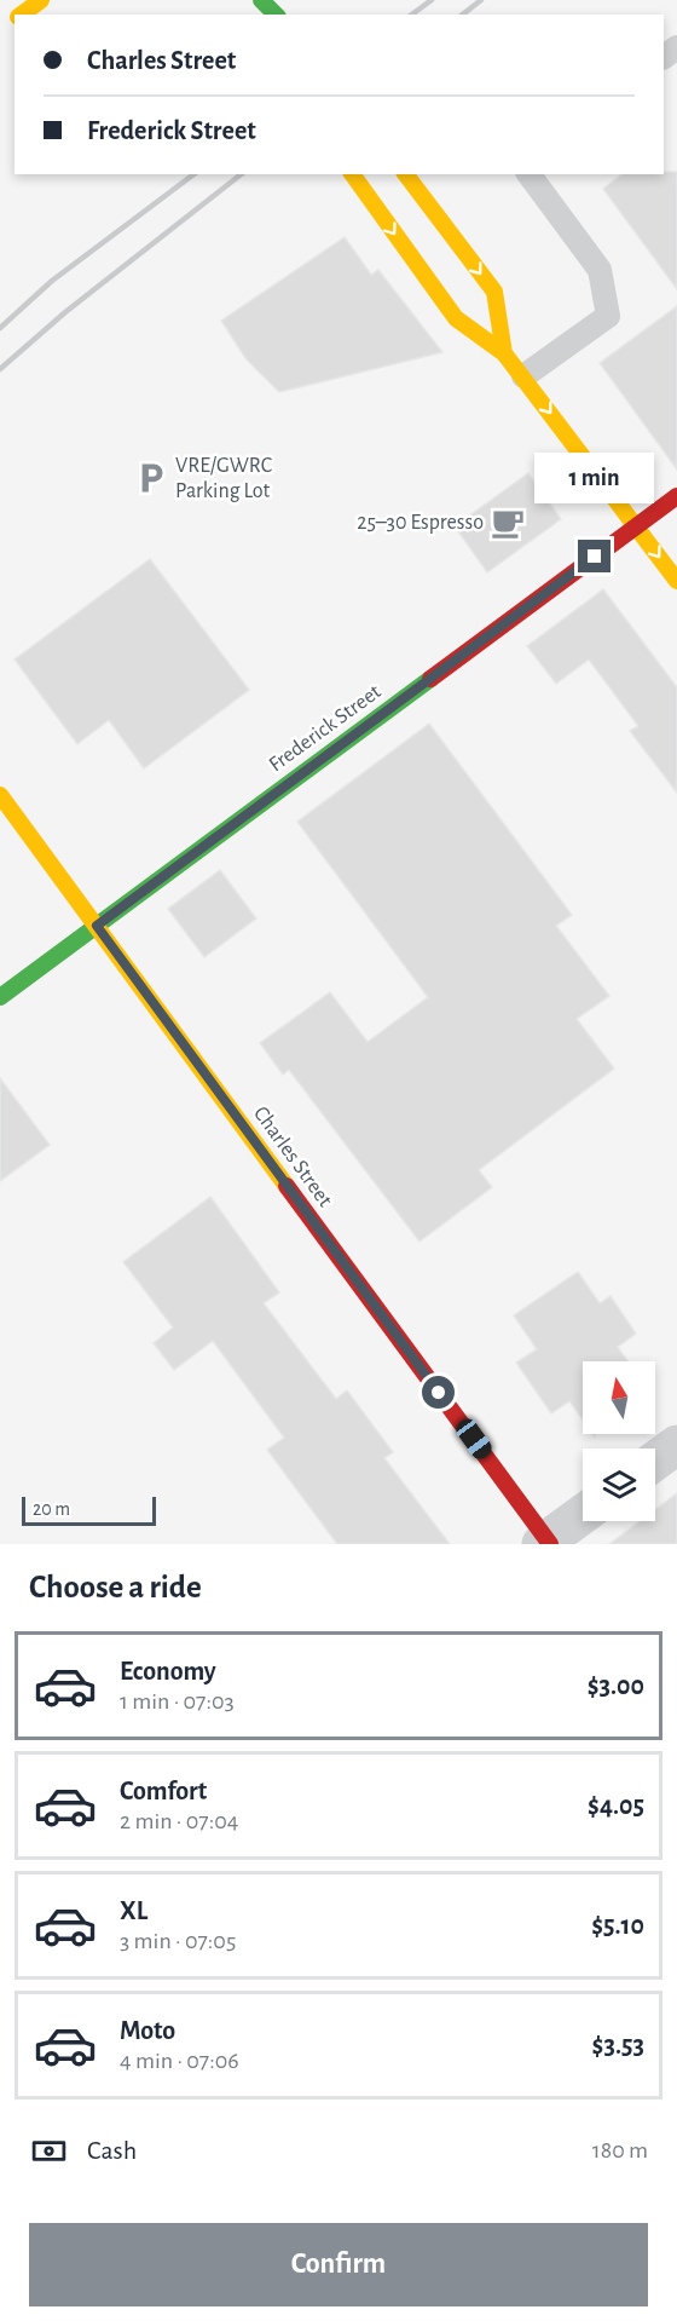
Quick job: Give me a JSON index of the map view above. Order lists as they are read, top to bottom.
{
  "streets": {
    "street": ["Frederick Street", "Charles Street"]
  },
  "crossings": [
    ["Frederick Street", "Charles Street"]
  ],
  "places": {
    "parking": ["VRE/GWRC Parking Lot"],
    "cafe": ["25–30 Espresso"]
  },
  "scale_bar": "20 m",
  "north": "top",
  "page": {
    "banner": ["Charles Street", "Frederick Street"],
    "bubble": "1 min",
    "scale": "20 m",
    "heading": "Choose a ride",
    "list": [
      {
        "name": "Economy",
        "note": "1 min · 07:03",
        "value": "$3.00"
      },
      {
        "name": "Comfort",
        "note": "2 min · 07:04",
        "value": "$4.05"
      },
      {
        "name": "XL",
        "note": "3 min · 07:05",
        "value": "$5.10"
      },
      {
        "name": "Moto",
        "note": "4 min · 07:06",
        "value": "$3.53"
      }
    ],
    "pay": ["Cash", "180 m"],
    "buttons": "Confirm"
  }
}
